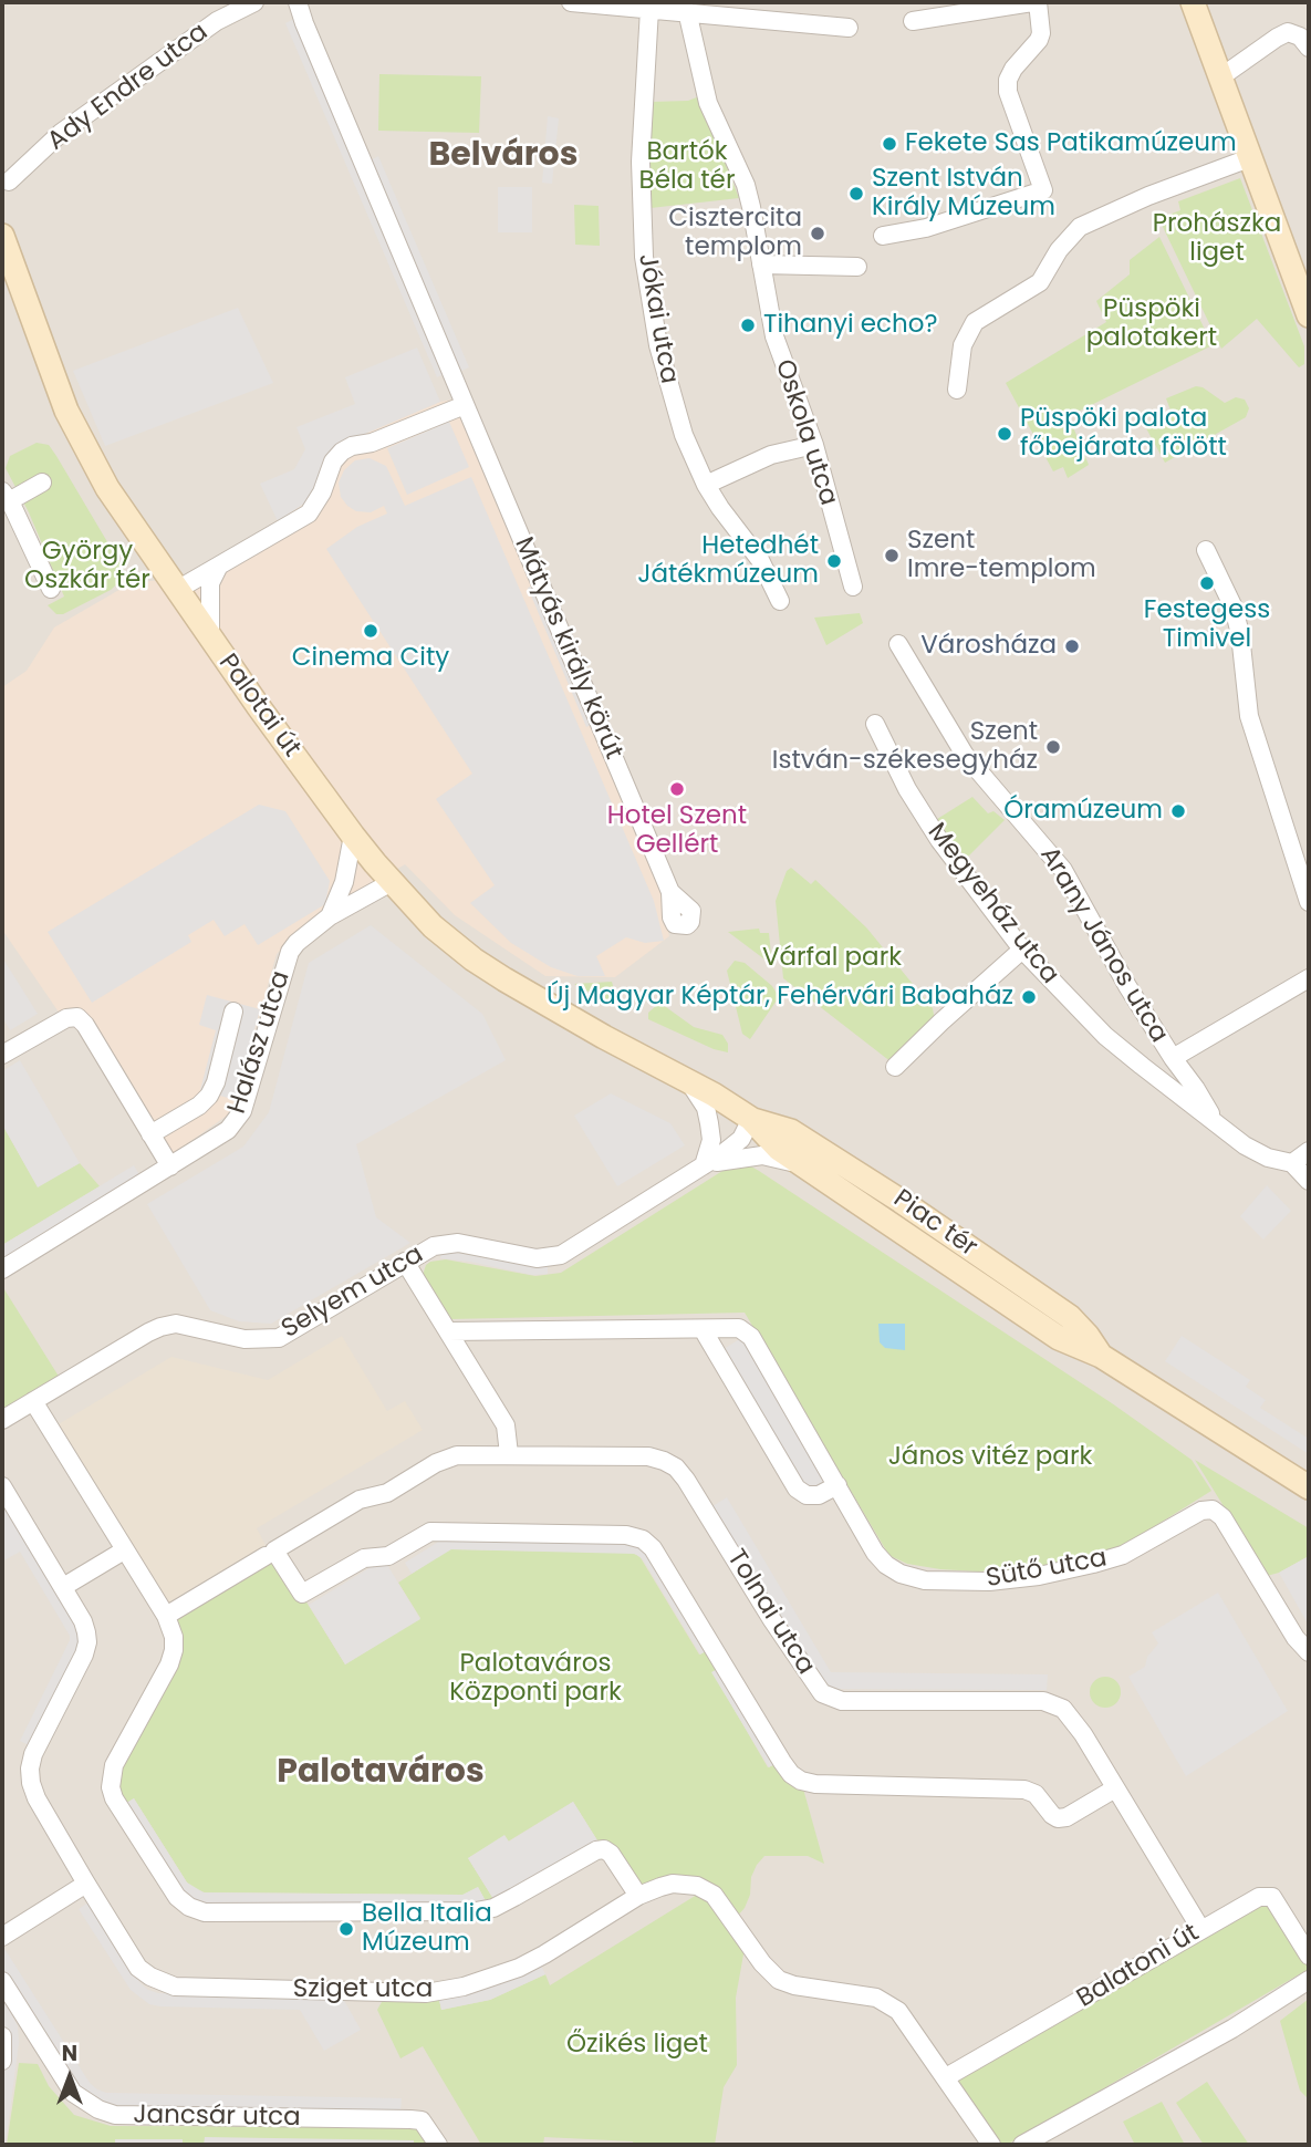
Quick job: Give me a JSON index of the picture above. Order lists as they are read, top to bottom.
{
  "streets": {
    "main road": ["Palotai út", "Piac tér"],
    "street": [
      "Ady Endre utca",
      "Jókai utca",
      "Oskola utca",
      "Mátyás király körút",
      "Megyeház utca",
      "Arany János utca",
      "Halász utca",
      "Selyem utca",
      "Sütő utca",
      "Tolnai utca",
      "Balatoni út",
      "Sziget utca",
      "Jancsár utca"
    ]
  },
  "crossings": [
    ["Palotai út", "Halász utca"],
    ["Palotai út", "Piac tér"],
    ["Megyeház utca", "Arany János utca"],
    ["Piac tér", "Selyem utca"],
    ["Tolnai utca", "Balatoni út"],
    ["Balatoni út", "Sziget utca"]
  ],
  "districts": ["Belváros", "Palotaváros"],
  "parks": [
    "Bartók Béla tér",
    "Prohászka liget",
    "Püspöki palotakert",
    "György Oszkár tér",
    "Várfal park",
    "János vitéz park",
    "Palotaváros Központi park",
    "Őzikés liget"
  ],
  "places": [
    "Fekete Sas Patikamúzeum",
    "Szent István Király Múzeum",
    "Cisztercita templom",
    "Tihanyi echo?",
    "Püspöki palota főbejárata fölött",
    "Szent Imre-templom",
    "Hetedhét Játékmúzeum",
    "Festegess Timivel",
    "Cinema City",
    "Városháza",
    "Szent István-székesegyház",
    "Hotel Szent Gellért",
    "Óramúzeum",
    "Új Magyar Képtár, Fehérvári Babaház",
    "Bella Italia Múzeum"
  ],
  "north": "top"
}
